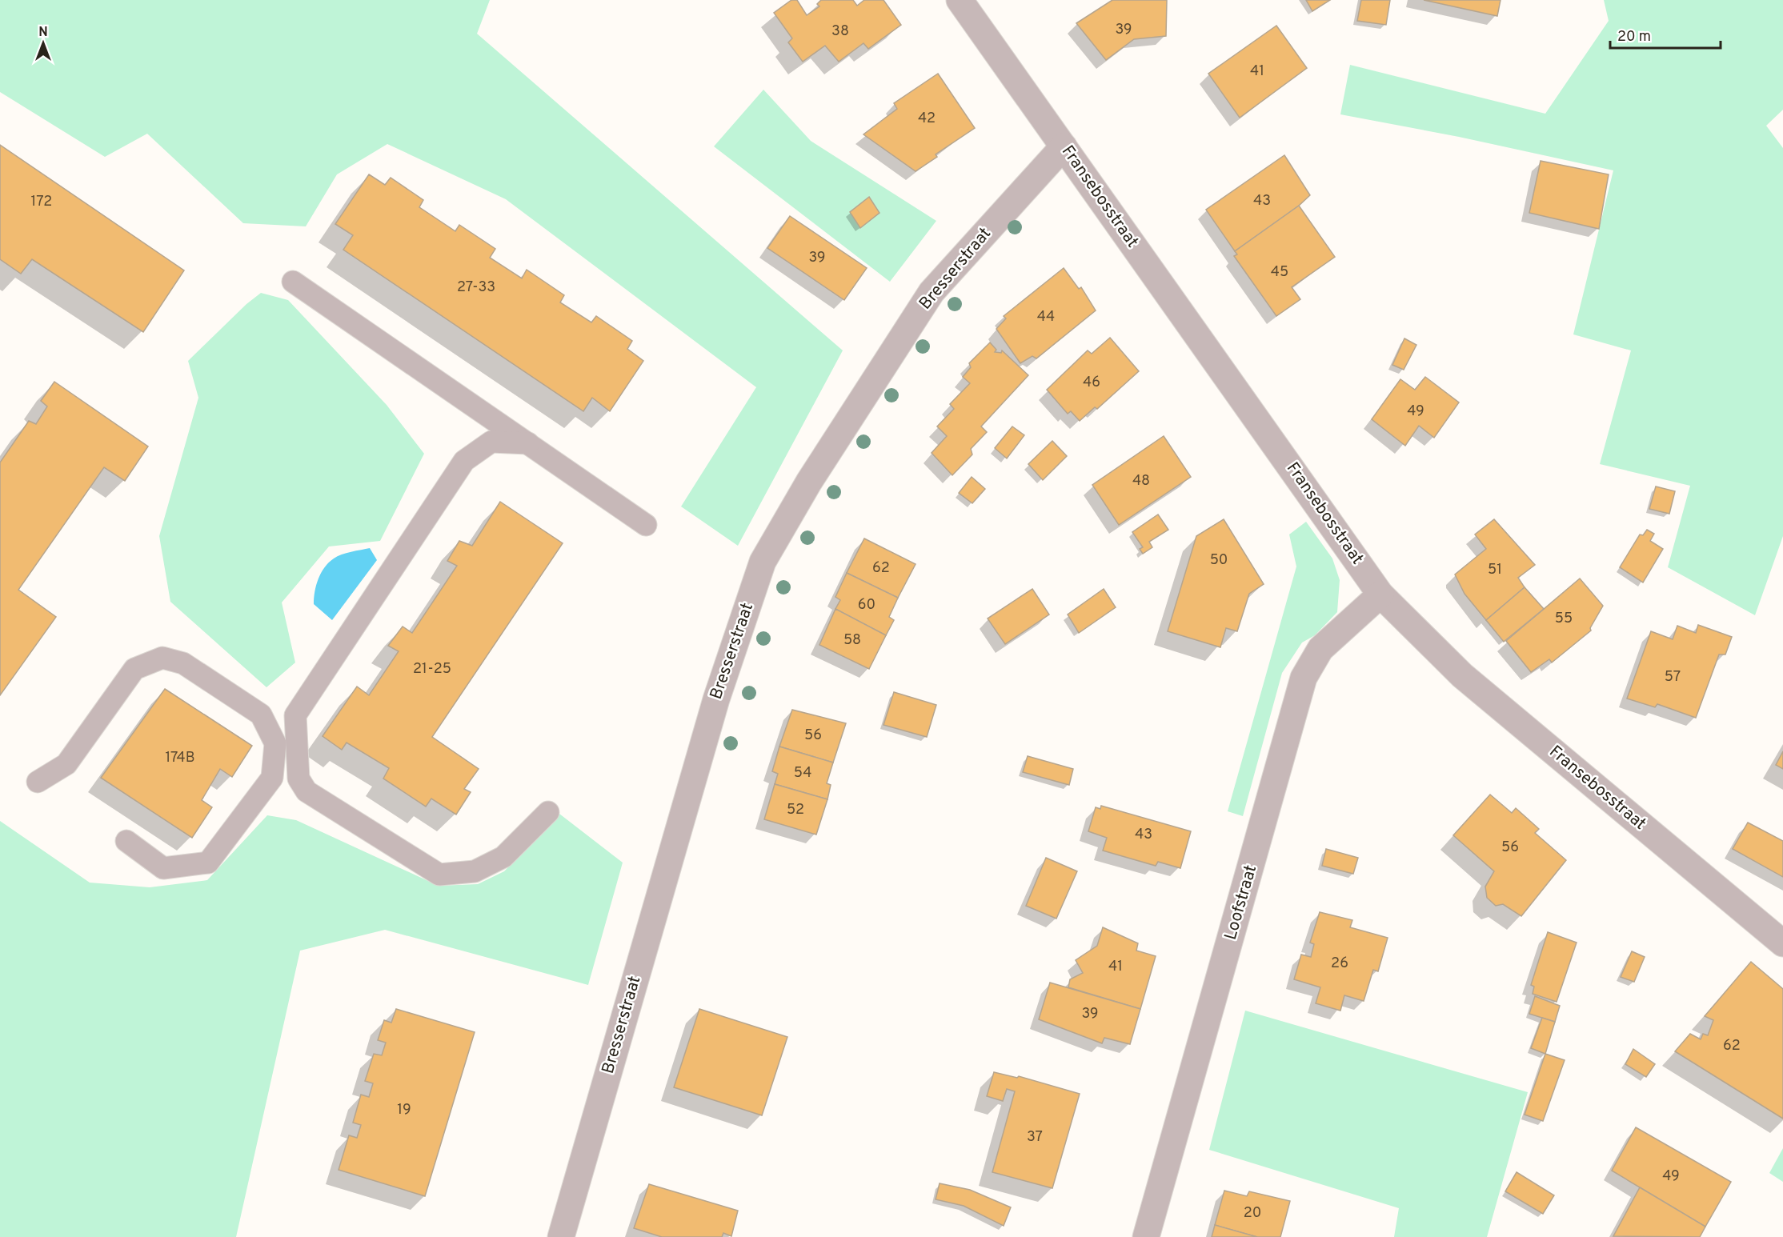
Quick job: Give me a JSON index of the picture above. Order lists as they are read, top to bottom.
{
  "streets": {
    "street": ["Fransebosstraat", "Bresserstraat", "Loofstraat"]
  },
  "crossings": [
    ["Fransebosstraat", "Bresserstraat"],
    ["Fransebosstraat", "Loofstraat"]
  ],
  "house_numbers": [
    "39",
    "38",
    "41",
    "42",
    "43",
    "172",
    "39",
    "45",
    "27-33",
    "44",
    "46",
    "49",
    "48",
    "50",
    "62",
    "51",
    "60",
    "55",
    "58",
    "21-25",
    "57",
    "56",
    "174B",
    "54",
    "52",
    "43",
    "56",
    "26",
    "41",
    "39",
    "62",
    "19",
    "37",
    "49",
    "20"
  ],
  "scale_bar": "20 m",
  "north": "top"
}
